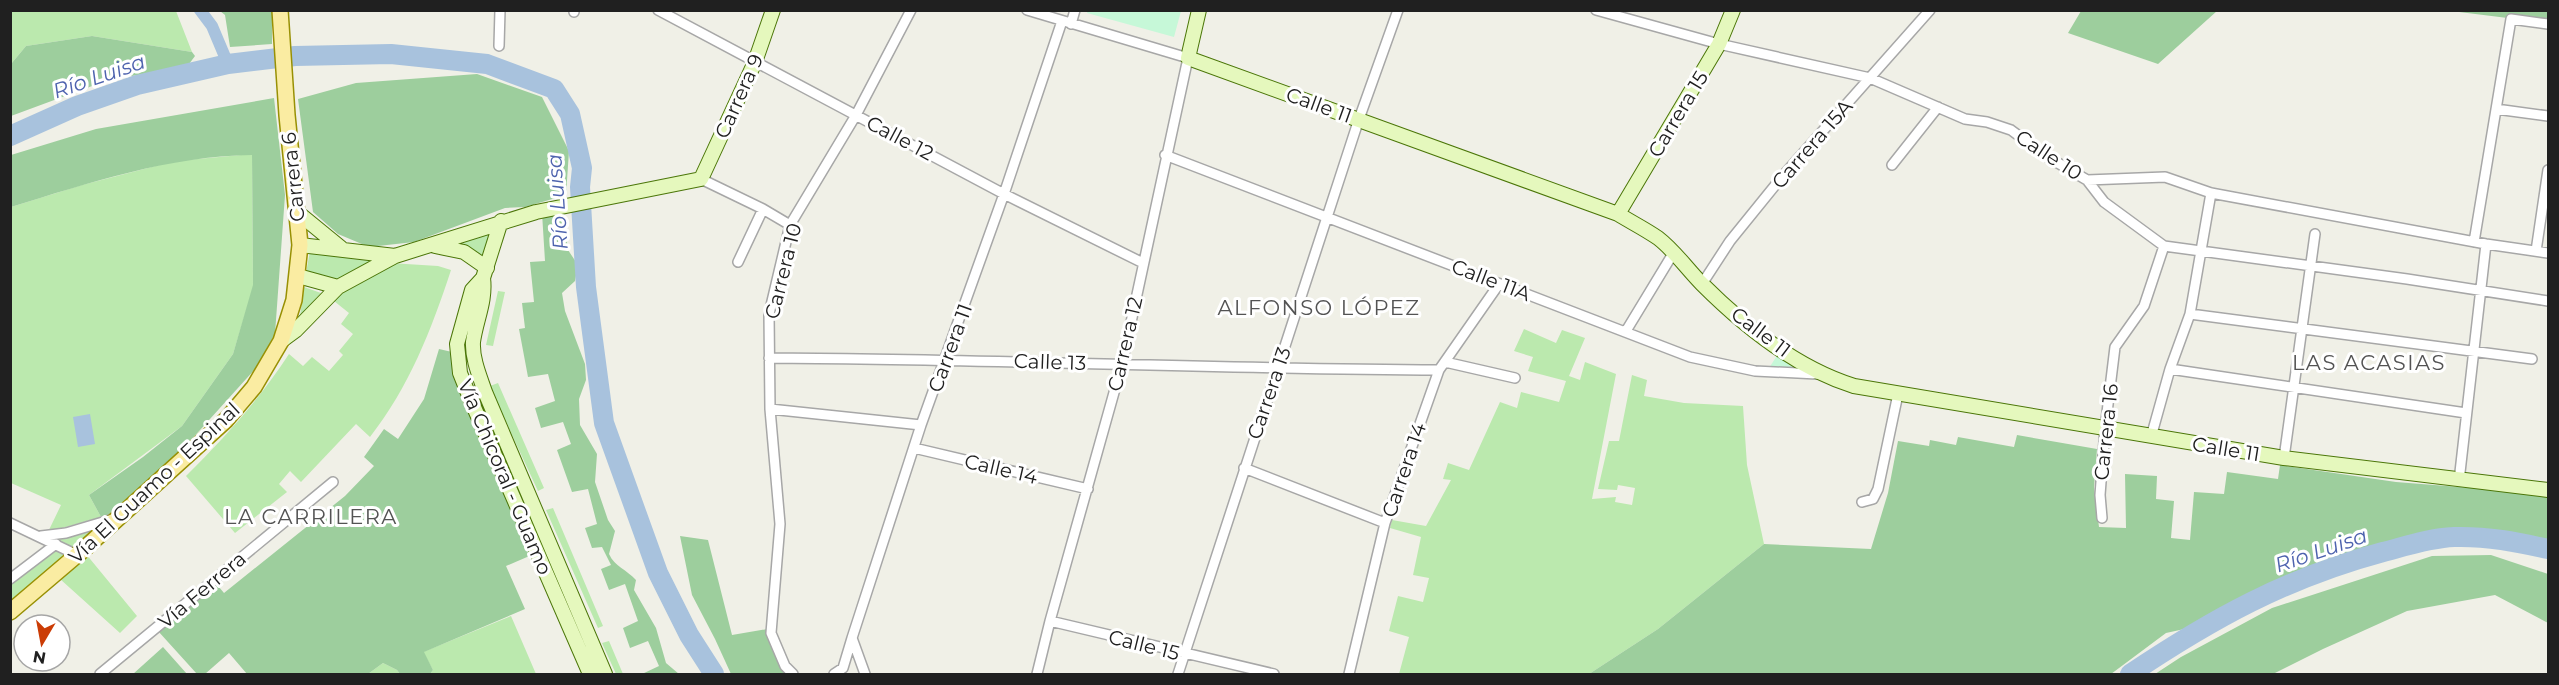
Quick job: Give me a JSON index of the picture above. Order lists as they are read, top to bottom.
{
  "streets": {
    "main road": ["Carrera 6", "Vía El Guamo - Espinal"],
    "street": [
      "Carrera 9",
      "Calle 11",
      "Carrera 15",
      "Calle 12",
      "Carrera 15A",
      "Calle 10",
      "Carrera 10",
      "Calle 11A",
      "Carrera 12",
      "Carrera 11",
      "Calle 13",
      "Carrera 13",
      "Carrera 16",
      "Calle 14",
      "Carrera 14",
      "Vía Chicoral - Guamo",
      "Vía Ferrera",
      "Calle 15"
    ]
  },
  "crossings": [
    ["Carrera 9", "Calle 12"],
    ["Calle 11", "Carrera 15"],
    ["Calle 11", "Carrera 15A"],
    ["Calle 11", "Calle 11A"],
    ["Calle 11", "Carrera 12"],
    ["Calle 11", "Carrera 11"],
    ["Calle 11", "Carrera 13"],
    ["Calle 11", "Carrera 16"],
    ["Carrera 15", "Calle 10"],
    ["Calle 12", "Carrera 10"],
    ["Calle 12", "Carrera 12"],
    ["Calle 12", "Carrera 11"],
    ["Carrera 15A", "Calle 10"],
    ["Carrera 6", "Vía El Guamo - Espinal"],
    ["Carrera 10", "Calle 13"],
    ["Calle 11A", "Carrera 12"],
    ["Calle 11A", "Carrera 13"],
    ["Calle 11A", "Carrera 14"],
    ["Carrera 12", "Calle 13"],
    ["Carrera 12", "Calle 14"],
    ["Carrera 12", "Calle 15"],
    ["Carrera 11", "Calle 13"],
    ["Carrera 11", "Calle 14"],
    ["Calle 13", "Carrera 13"],
    ["Calle 13", "Carrera 14"],
    ["Carrera 13", "Calle 15"]
  ],
  "districts": ["ALFONSO LÓPEZ", "LAS ACASIAS", "LA CARRILERA"],
  "water": ["Río Luisa"],
  "north": "bottom"
}
